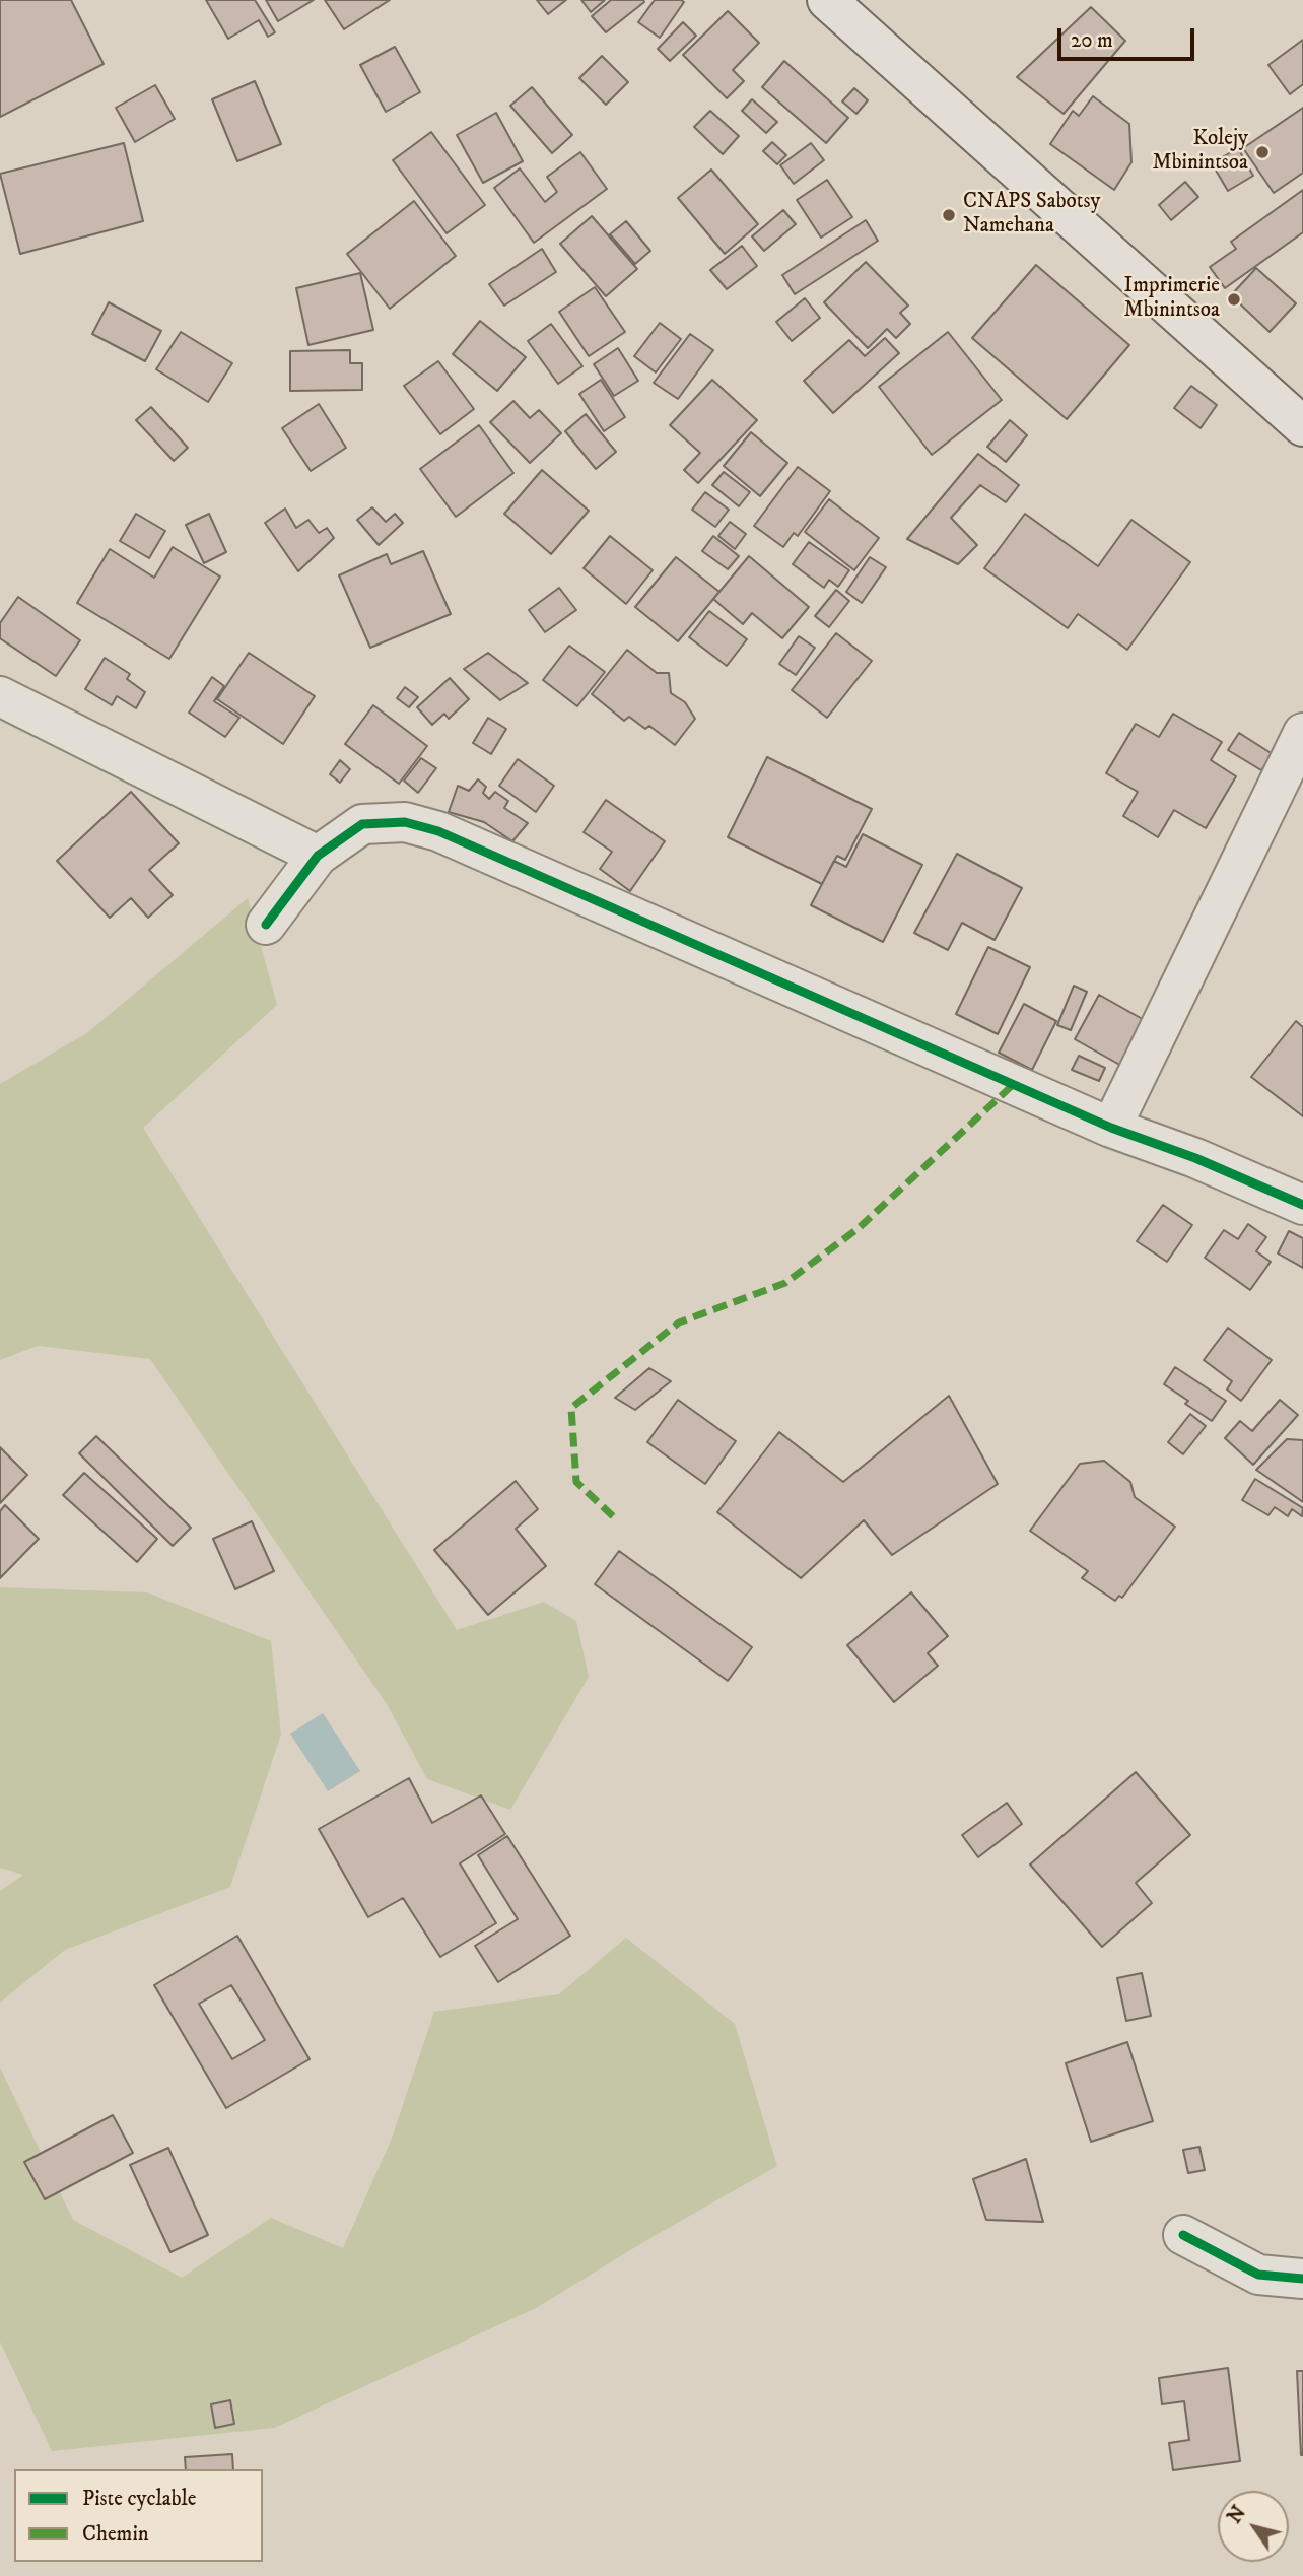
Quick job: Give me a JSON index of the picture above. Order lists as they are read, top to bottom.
{
  "places": ["Kolejy Mbinintsoa", "CNAPS Sabotsy Namehana", "Imprimerie Mbinintsoa"],
  "legend": ["Piste cyclable", "Chemin"],
  "scale_bar": "20 m",
  "north": "top left"
}
